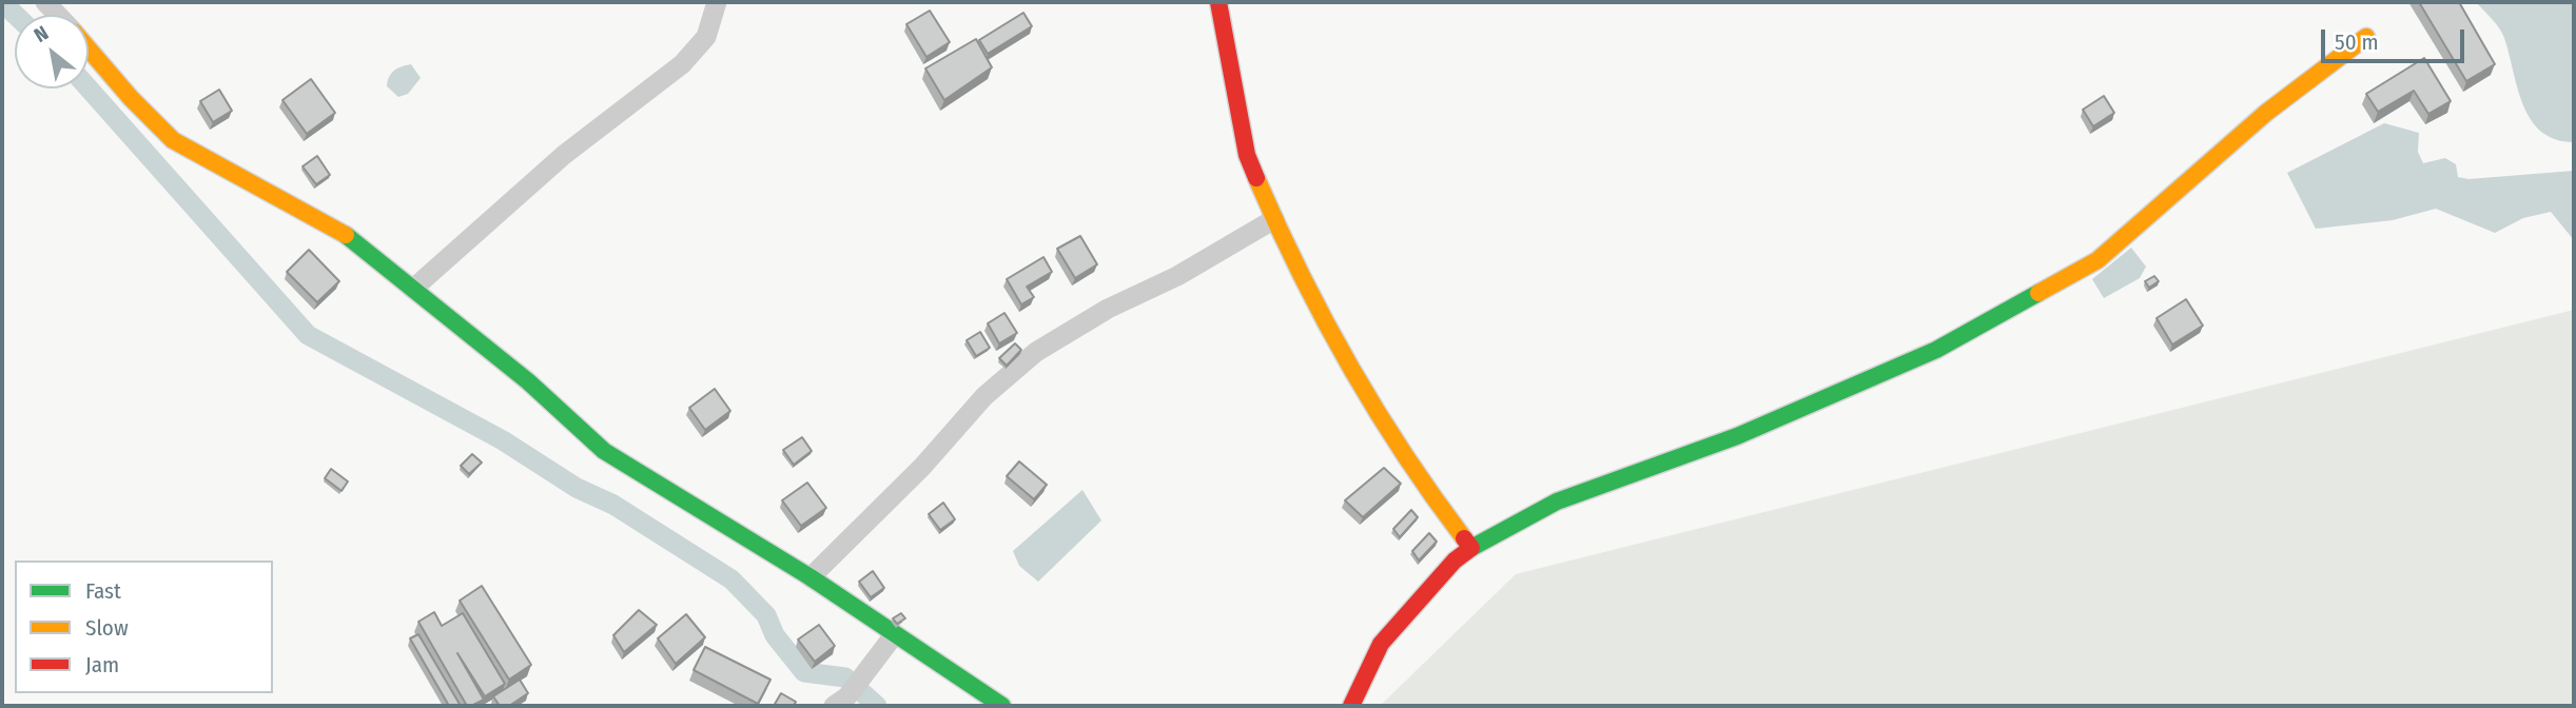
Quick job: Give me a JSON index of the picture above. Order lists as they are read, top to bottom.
{
  "legend": ["Fast", "Slow", "Jam"],
  "scale_bar": "50 m",
  "north": "top left"
}
